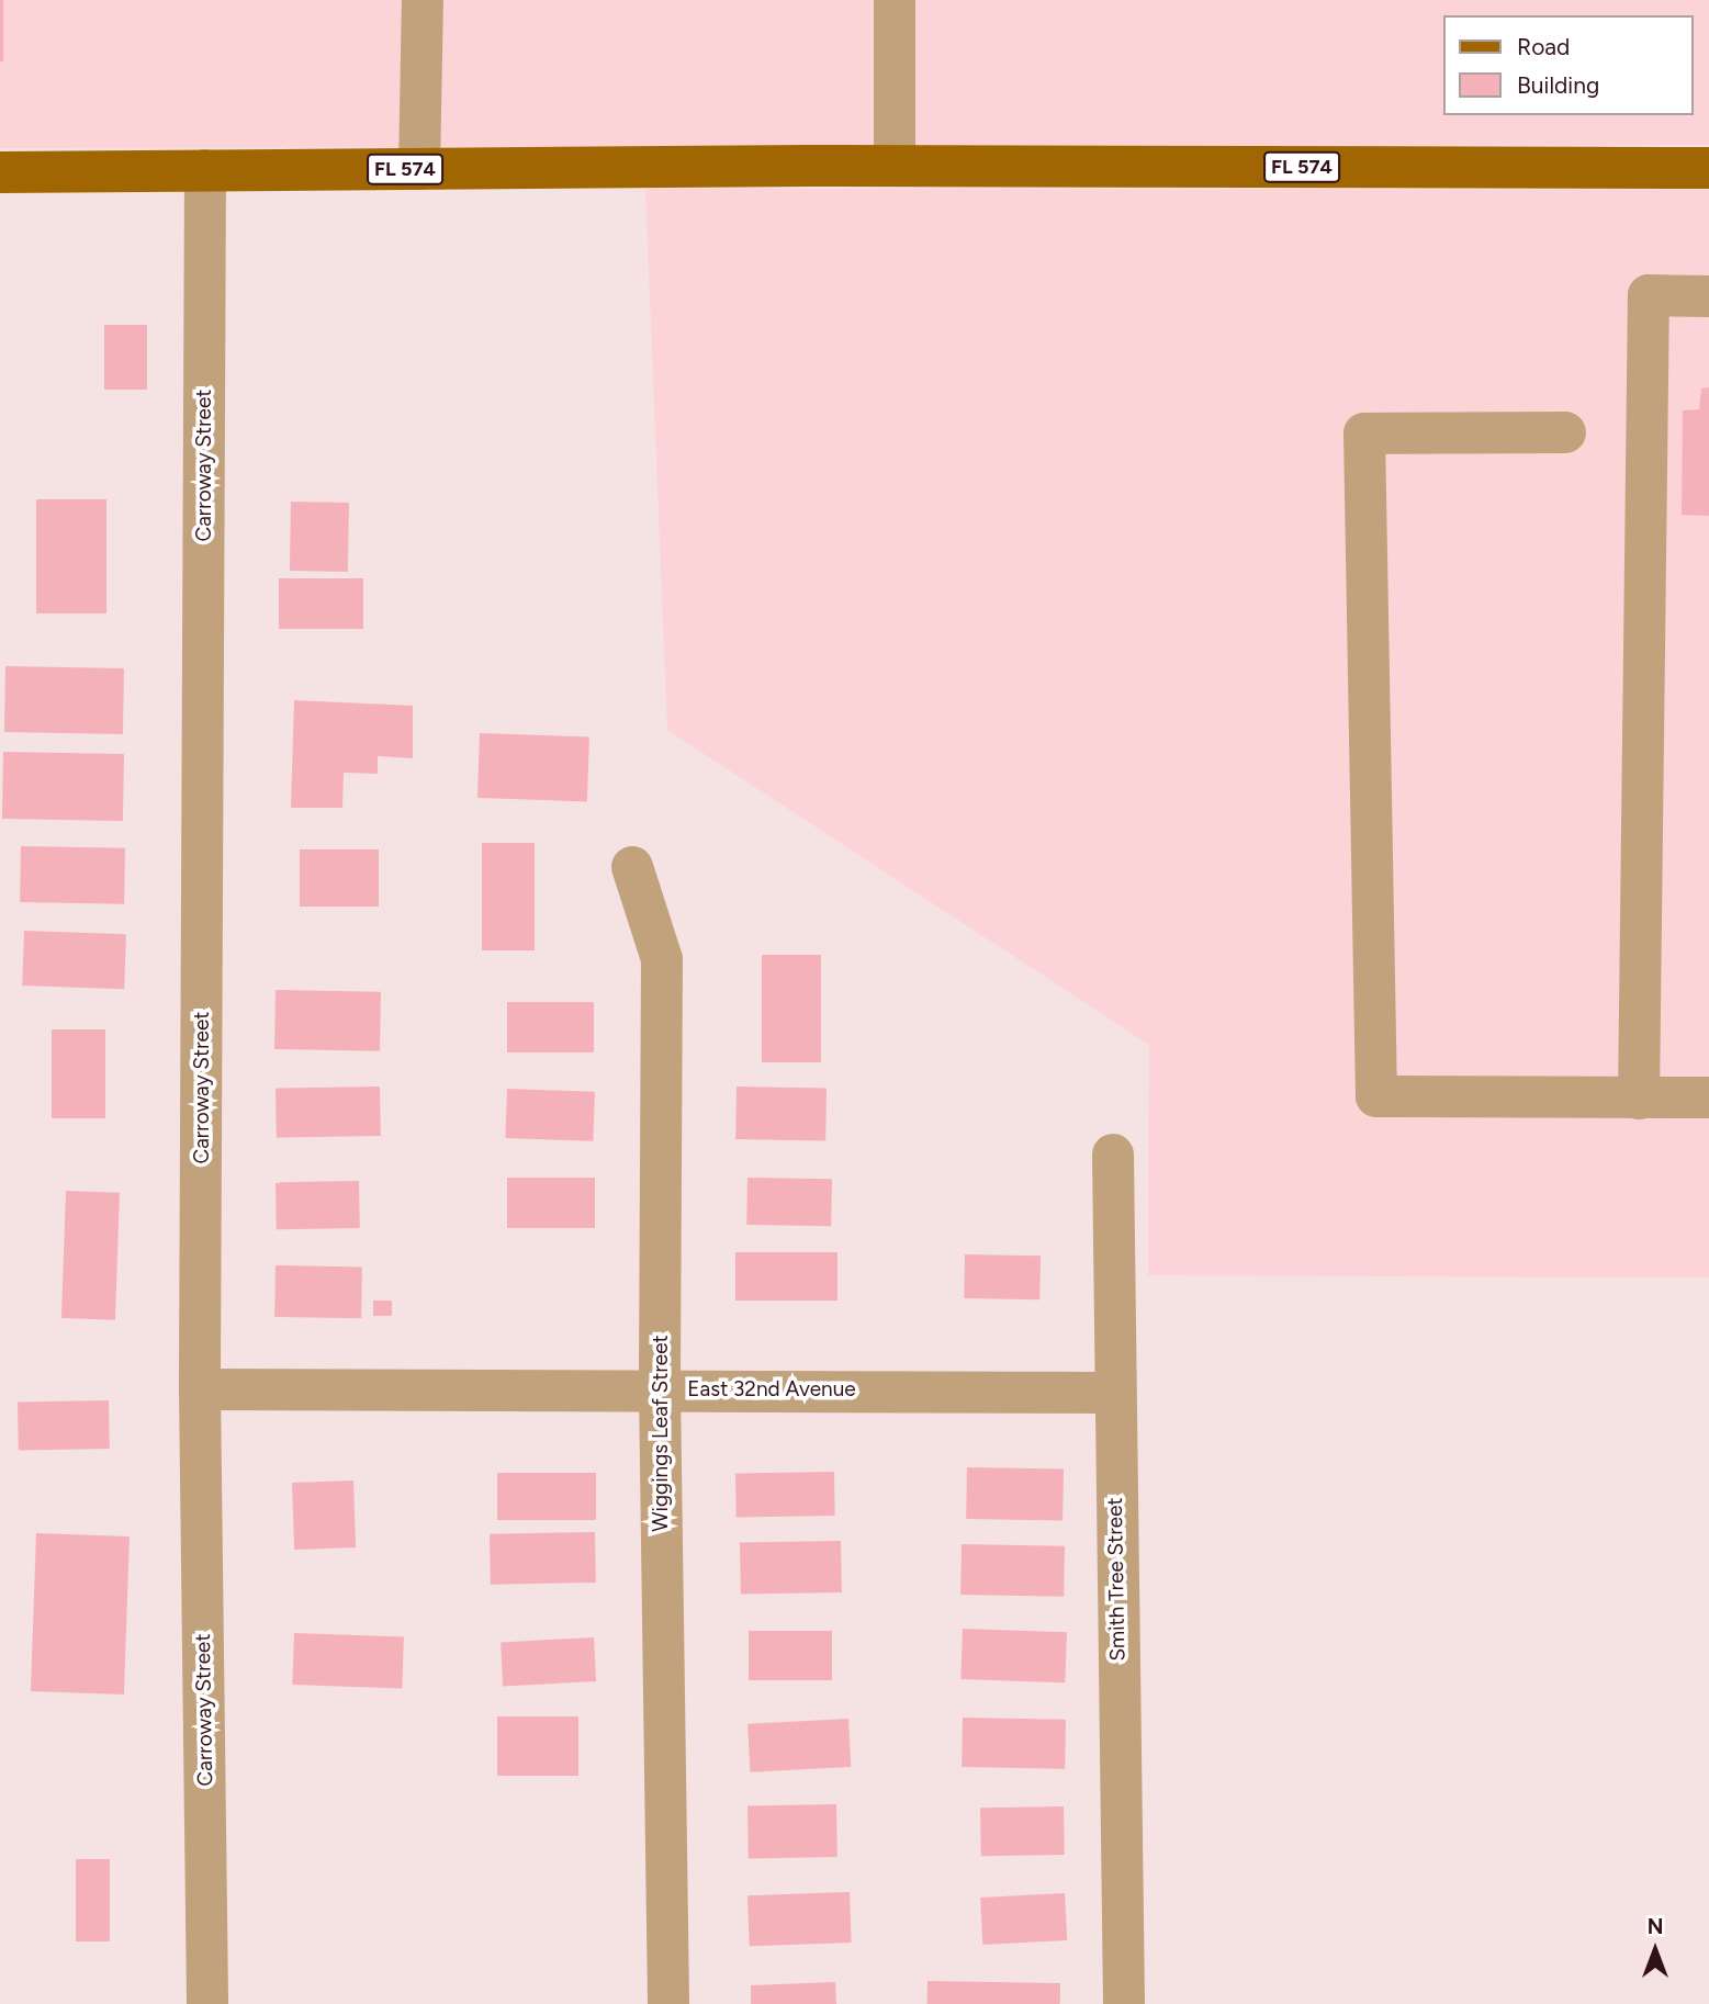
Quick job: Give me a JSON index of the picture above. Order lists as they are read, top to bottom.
{
  "streets": {
    "main road": ["FL 574"],
    "street": [
      "Carroway Street",
      "East 32nd Avenue",
      "Wiggings Leaf Street",
      "Smith Tree Street"
    ]
  },
  "crossings": [
    ["FL 574", "Carroway Street"],
    ["Carroway Street", "East 32nd Avenue"],
    ["East 32nd Avenue", "Wiggings Leaf Street"],
    ["East 32nd Avenue", "Smith Tree Street"]
  ],
  "legend": ["Road", "Building"],
  "north": "top"
}
